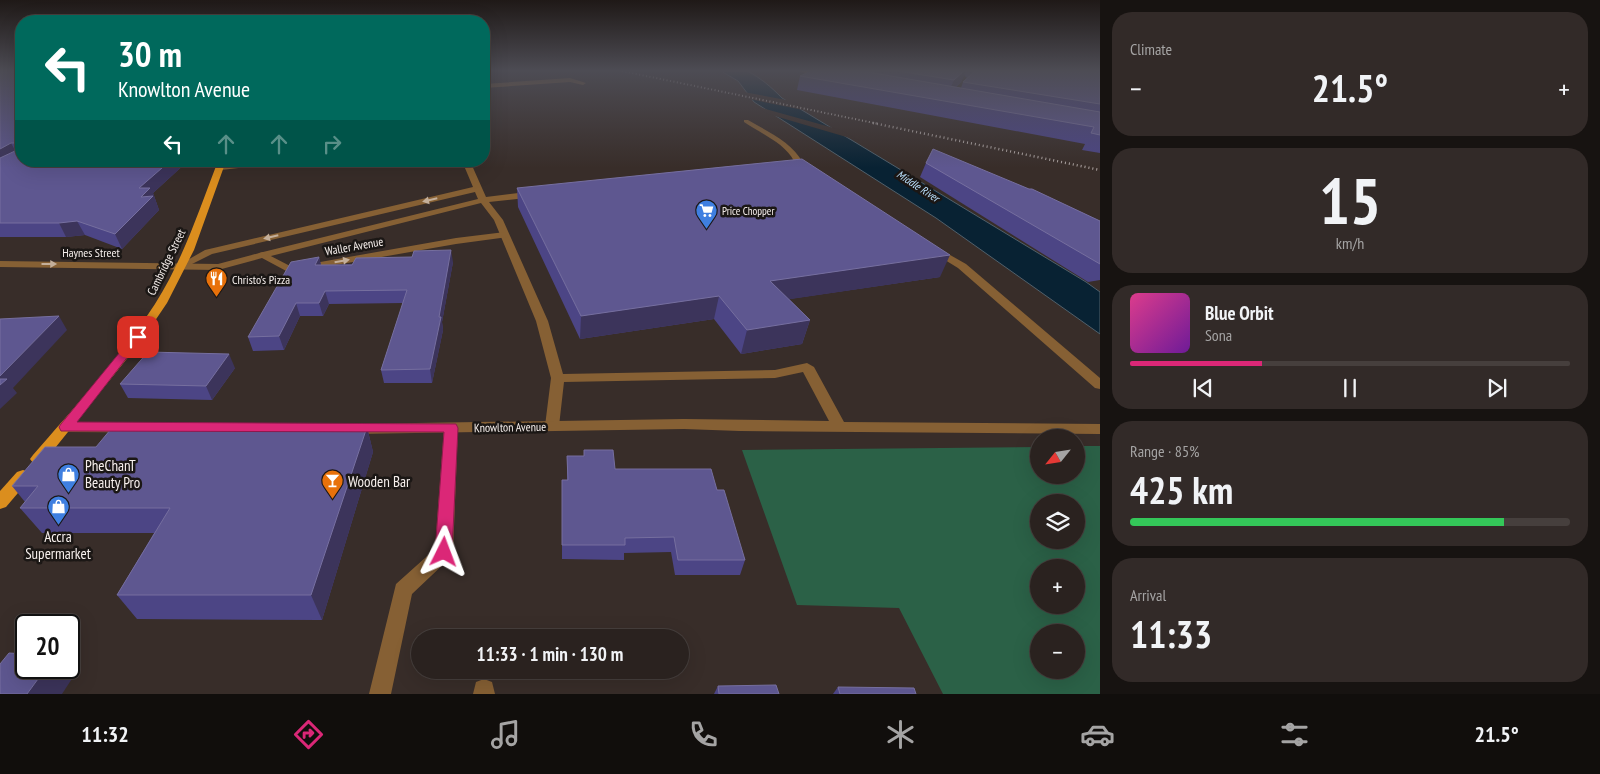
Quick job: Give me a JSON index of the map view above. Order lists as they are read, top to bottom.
{
  "streets": {
    "main road": ["Cambridge Street"],
    "street": ["Waller Avenue", "Haynes Street", "Knowlton Avenue"]
  },
  "crossings": [
    ["Haynes Street", "Cambridge Street"]
  ],
  "one_way": ["Haynes Street"],
  "water": ["Middle River"],
  "places": {
    "supermarket": ["Price Chopper"],
    "restaurant": ["Christo's Pizza"],
    "shop": ["PheChanT Beauty Pro", "Accra Supermarket"],
    "bar": ["Wooden Bar"]
  },
  "north": "bottom left",
  "page": {
    "tile": [
      "Climate",
      ["15", "km/h"],
      ["Range · 85%", "425 km"],
      ["Arrival", "11:33"]
    ],
    "turn": ["30 m", "Knowlton Avenue"],
    "heat": ["−", "21.5°", "+"],
    "song": ["Blue Orbit", "Sona"],
    "map_buttons": ["+", "−"],
    "limit": "20",
    "trip": "11:33 · 1 min · 130 m",
    "tabs": ["11:32", "21.5°"]
  }
}
